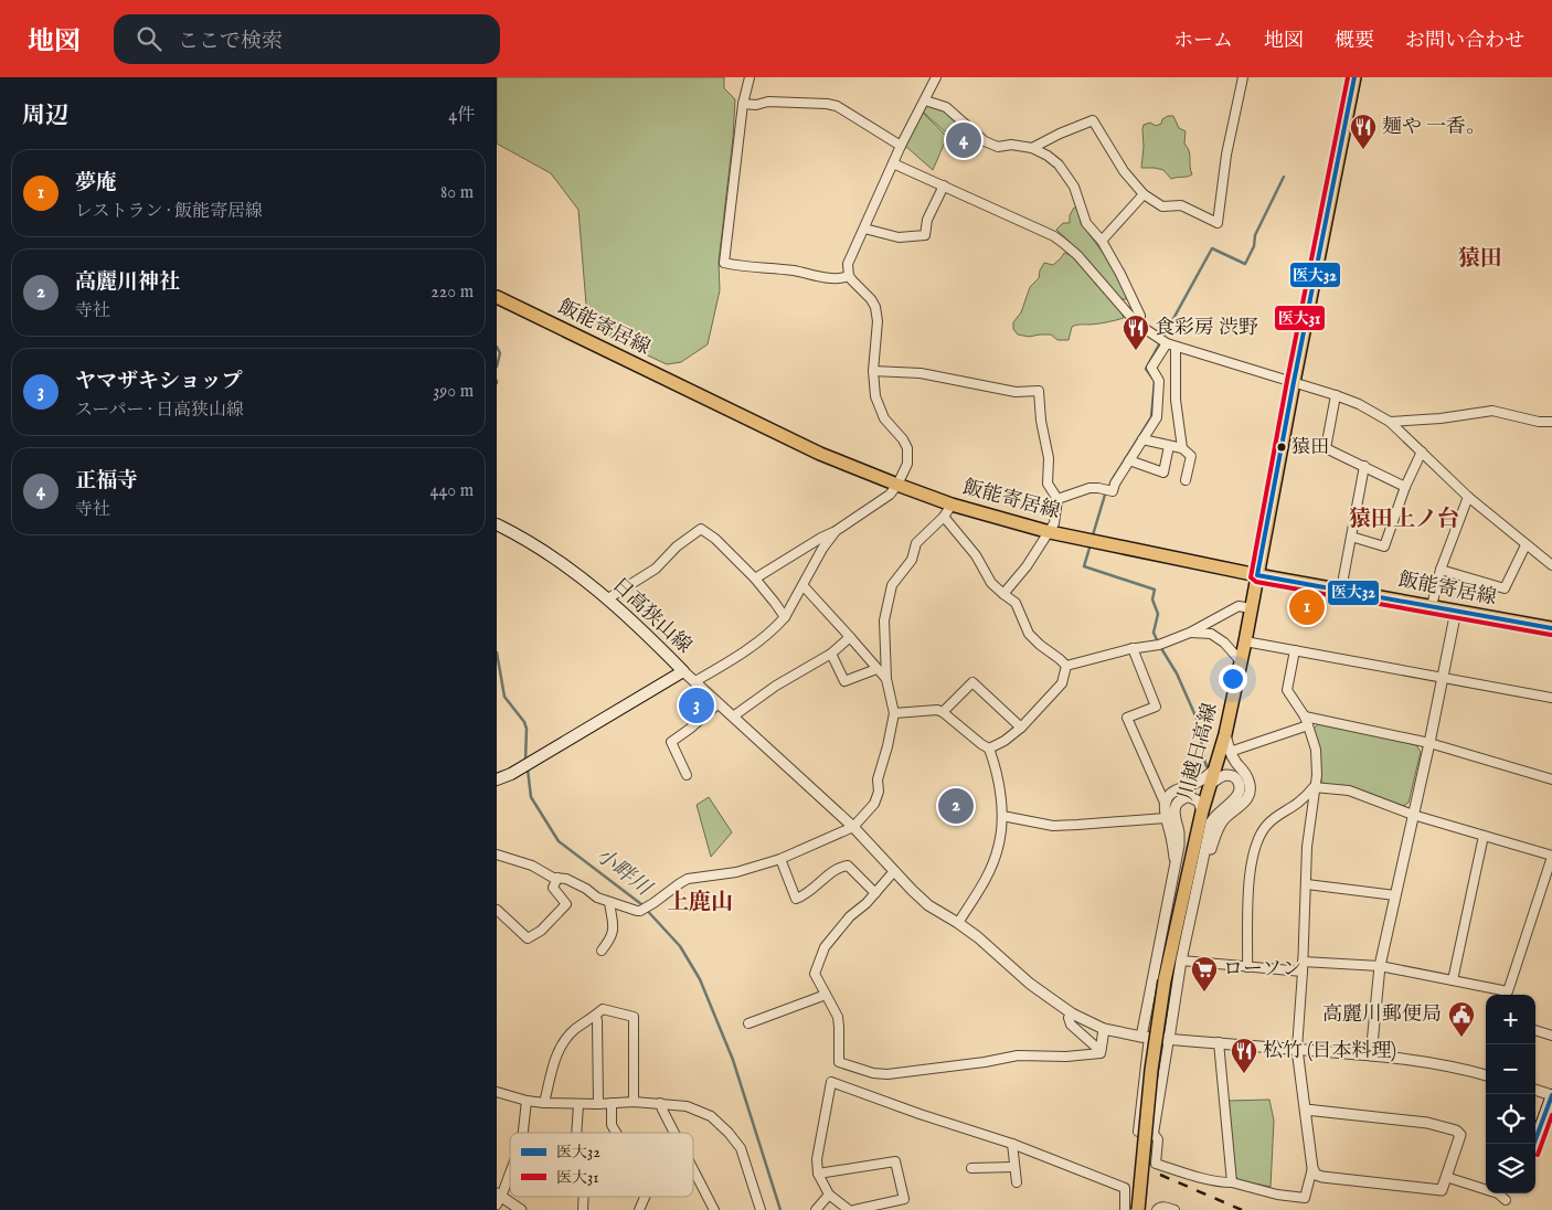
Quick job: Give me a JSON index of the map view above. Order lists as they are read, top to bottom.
{
  "streets": {
    "main road": ["飯能寄居線", "日高狭山線", "川越日高線"]
  },
  "crossings": [
    ["飯能寄居線", "川越日高線"]
  ],
  "districts": ["猿田", "猿田上ノ台", "上鹿山"],
  "water": ["小畔川"],
  "places": {
    "restaurant": ["麺や 一香。", "食彩房 渋野", "松竹 (日本料理)"],
    "other": ["猿田"],
    "supermarket": ["ローソン"],
    "public building": ["高麗川郵便局"]
  },
  "lines": ["transit line 医大32", "transit line 医大31"],
  "legend": ["医大32", "医大31"],
  "page": {
    "header": "地図",
    "search": "ここで検索",
    "nav": [
      "ホーム",
      "地図",
      "概要",
      "お問い合わせ"
    ],
    "heading": ["周辺", "4件"],
    "pins": [
      "4",
      "1",
      "3",
      "2"
    ],
    "list": [
      {
        "mark": "1",
        "name": "夢庵",
        "note": "レストラン · 飯能寄居線",
        "value": "80 m"
      },
      {
        "mark": "2",
        "name": "高麗川神社",
        "note": "寺社",
        "value": "220 m"
      },
      {
        "mark": "3",
        "name": "ヤマザキショップ",
        "note": "スーパー · 日高狭山線",
        "value": "390 m"
      },
      {
        "mark": "4",
        "name": "正福寺",
        "note": "寺社",
        "value": "440 m"
      }
    ],
    "map_buttons": ["+", "−"]
  }
}
